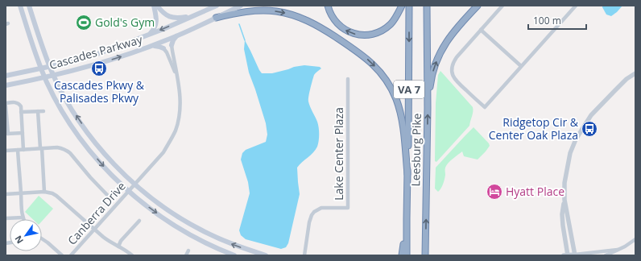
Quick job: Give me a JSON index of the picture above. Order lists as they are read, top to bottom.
{
  "streets": {
    "highway": ["VA 7", "Leesburg Pike"],
    "main road": ["Cascades Parkway"],
    "street": ["Lake Center Plaza", "Canberra Drive"]
  },
  "places": {
    "sports": ["Gold's Gym"],
    "bus stop": ["Cascades Pkwy & Palisades Pkwy", "Ridgetop Cir & Center Oak Plaza"],
    "hotel": ["Hyatt Place"]
  },
  "scale_bar": "100 m",
  "north": "bottom left"
}
